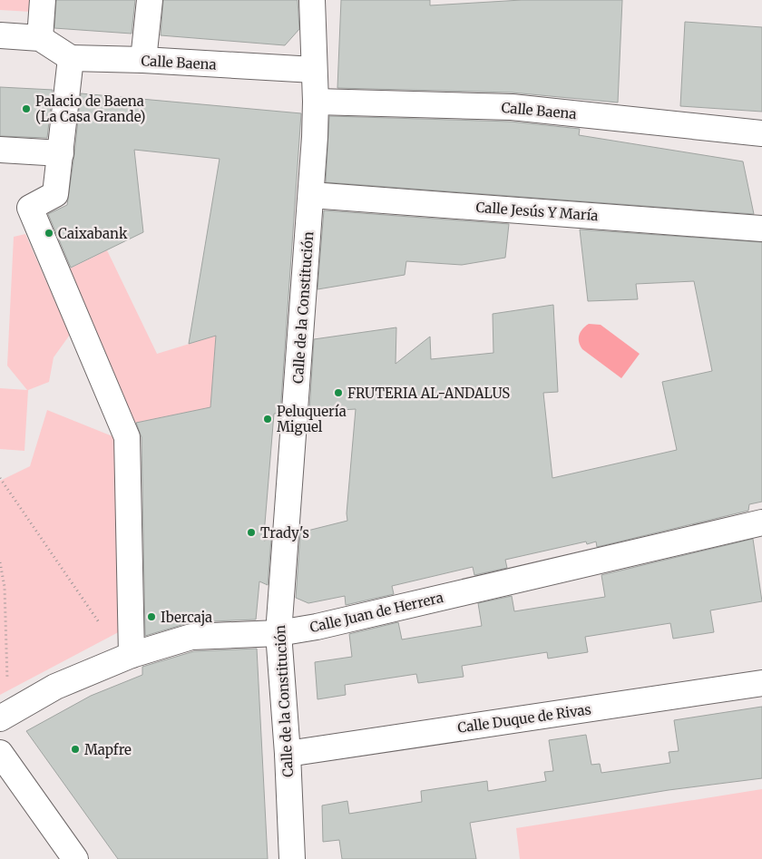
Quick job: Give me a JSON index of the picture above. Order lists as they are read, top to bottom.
{
  "streets": {
    "street": [
      "Calle Baena",
      "Calle Jesús Y María",
      "Calle de la Constitución",
      "Calle Juan de Herrera",
      "Calle Duque de Rivas"
    ]
  },
  "crossings": [
    ["Calle Baena", "Calle de la Constitución"],
    ["Calle Jesús Y María", "Calle de la Constitución"],
    ["Calle de la Constitución", "Calle Juan de Herrera"],
    ["Calle de la Constitución", "Calle Duque de Rivas"]
  ],
  "places": [
    "Palacio de Baena (La Casa Grande)",
    "Caixabank",
    "FRUTERIA AL-ANDALUS",
    "Peluquería Miguel",
    "Trady's",
    "Ibercaja",
    "Mapfre"
  ]
}
